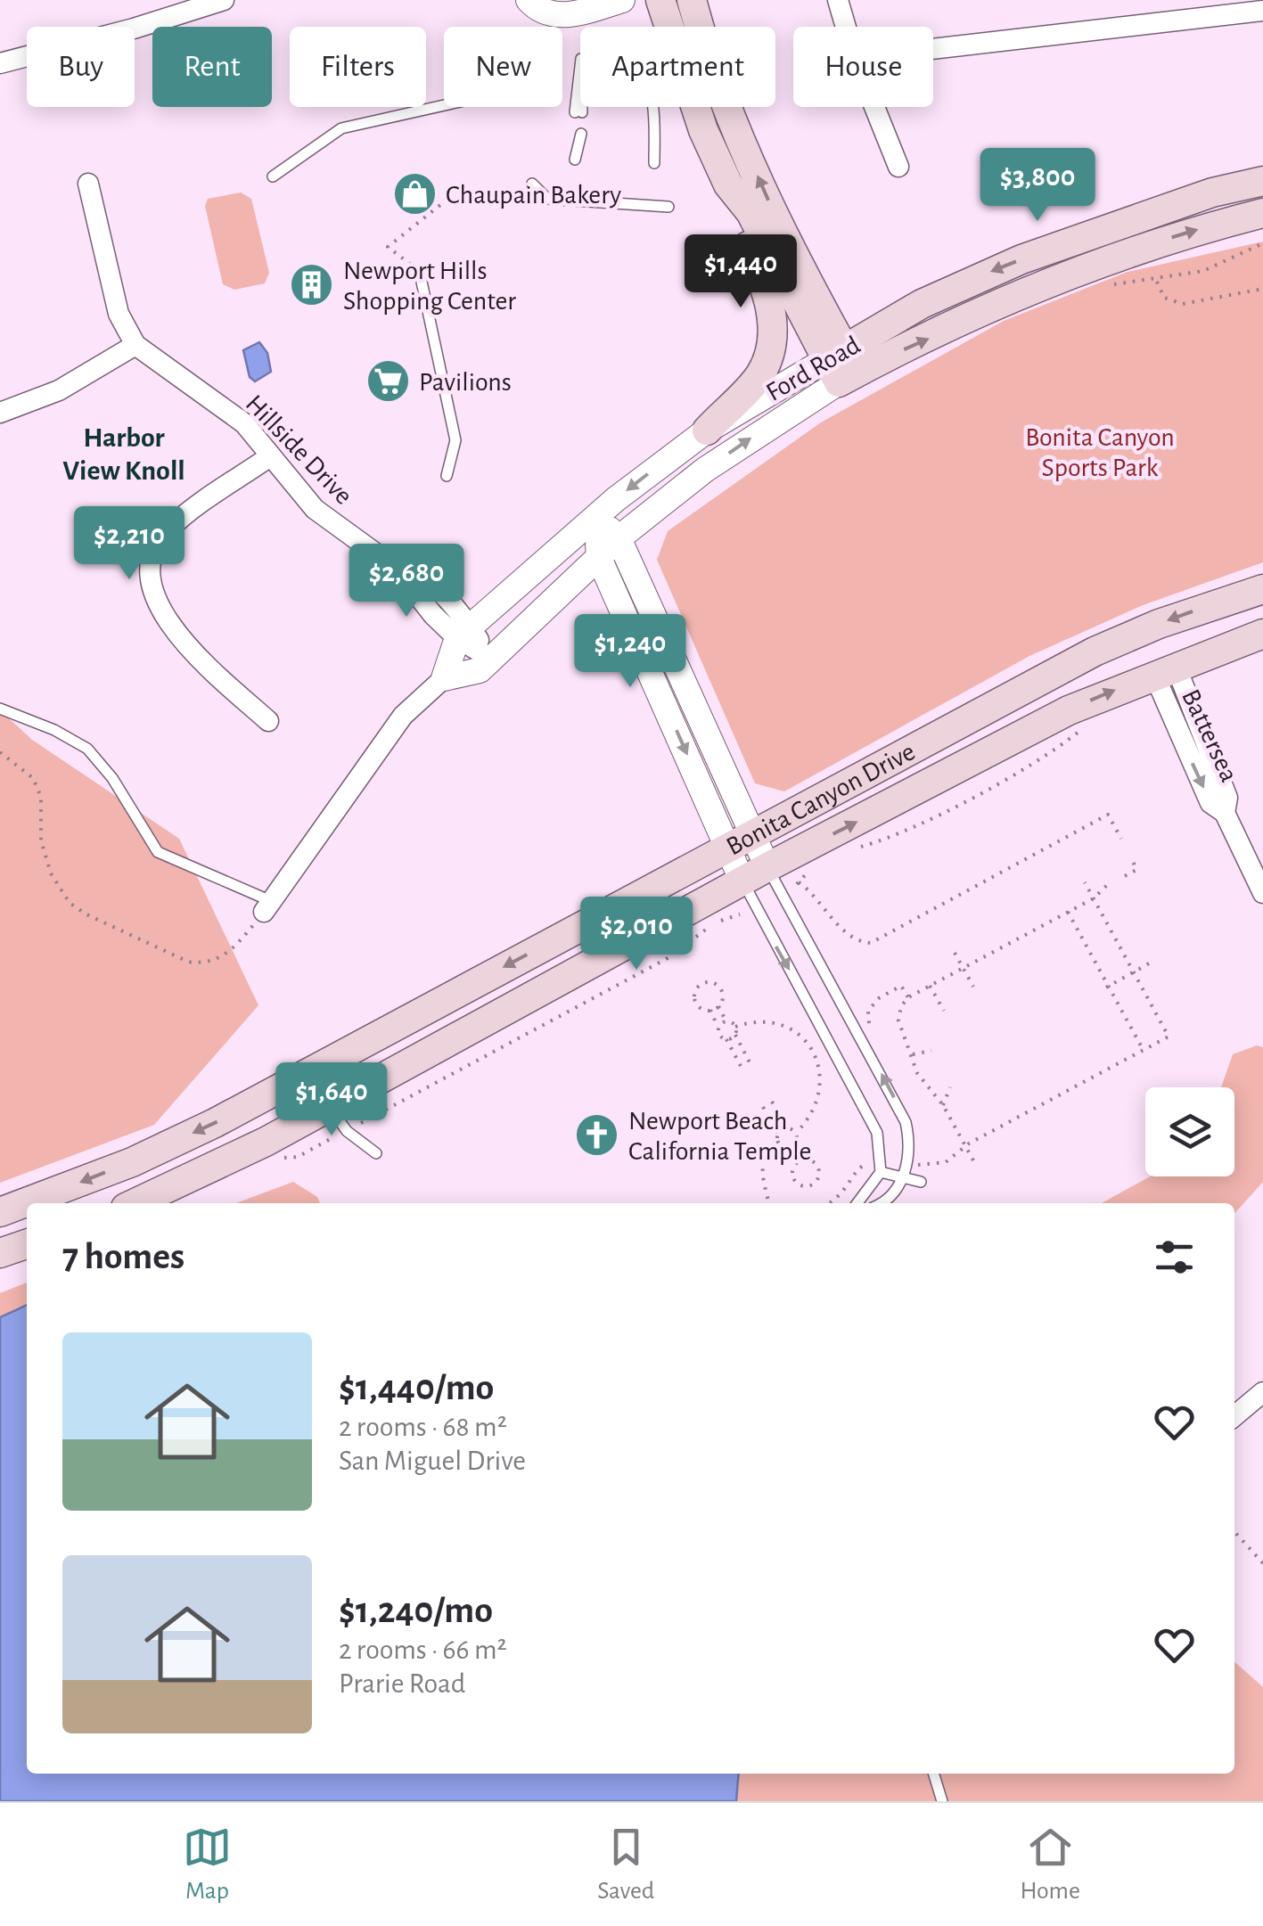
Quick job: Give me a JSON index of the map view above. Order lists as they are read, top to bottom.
{
  "streets": {
    "main road": ["Ford Road", "Bonita Canyon Drive"],
    "street": ["Hillside Drive", "Battersea"]
  },
  "crossings": [
    ["Ford Road", "Hillside Drive"],
    ["Battersea", "Bonita Canyon Drive"]
  ],
  "districts": ["Harbor View Knoll"],
  "parks": ["Bonita Canyon Sports Park"],
  "places": {
    "shop": ["Chaupain Bakery"],
    "building": ["Newport Hills Shopping Center"],
    "supermarket": ["Pavilions"],
    "church": ["Newport Beach California Temple"]
  },
  "page": {
    "chip": [
      "Buy",
      "Rent",
      "Filters",
      "New",
      "Apartment",
      "House"
    ],
    "price": [
      "$3,800",
      "$1,440",
      "$2,210",
      "$2,680",
      "$1,240",
      "$2,010",
      "$1,640"
    ],
    "heading": "7 homes",
    "list": [
      {
        "name": "$1,440/mo",
        "note": "2 rooms · 68 m² · San Miguel Drive"
      },
      {
        "name": "$1,240/mo",
        "note": "2 rooms · 66 m² · Prarie Road"
      }
    ],
    "tabs": ["Map", "Saved", "Home"]
  }
}
